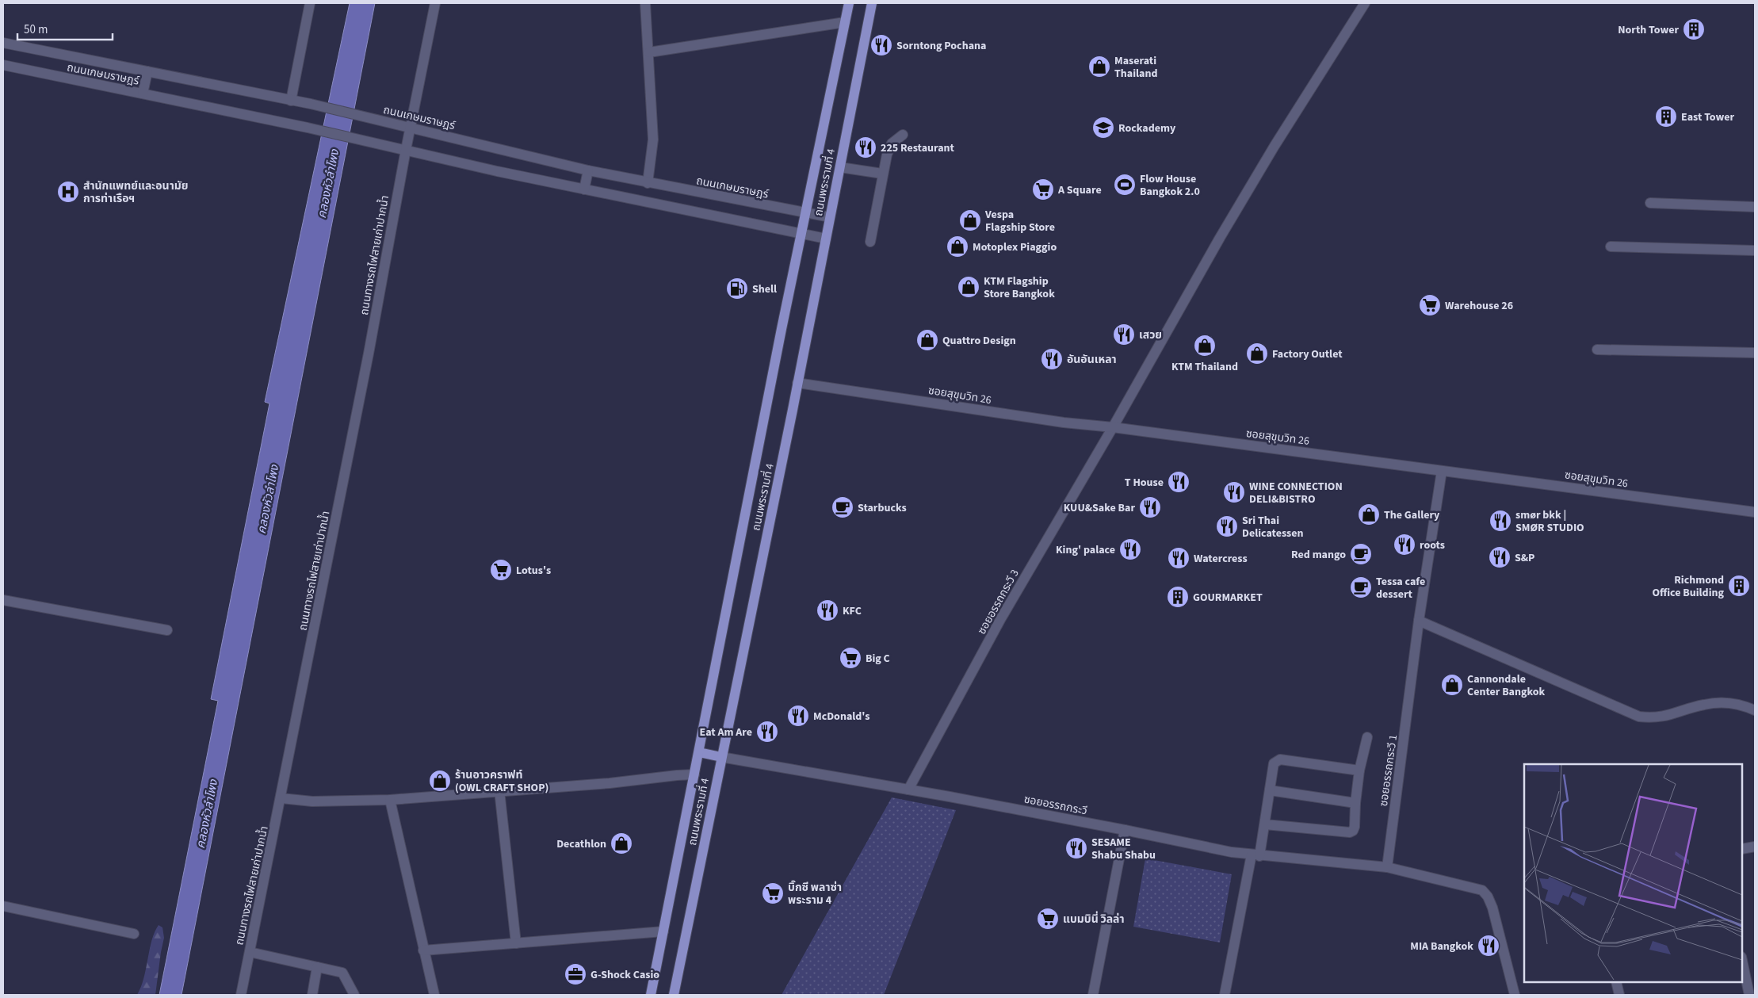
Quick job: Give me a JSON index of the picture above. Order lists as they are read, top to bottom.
{
  "streets": {
    "main road": ["ถนนพระรามที่ 4"],
    "street": [
      "ถนนเกษมราษฎร์",
      "ถนนทางรถไฟสายเก่าปากน้ำ",
      "ซอยสุขุมวิท 26",
      "ซอยอรรถกระวี 3",
      "ซอยอรรถกระวี 1",
      "ซอยอรรถกระวี"
    ]
  },
  "crossings": [
    ["ถนนเกษมราษฎร์", "ถนนพระรามที่ 4"],
    ["ถนนเกษมราษฎร์", "ถนนทางรถไฟสายเก่าปากน้ำ"],
    ["ถนนพระรามที่ 4", "ซอยสุขุมวิท 26"],
    ["ถนนพระรามที่ 4", "ซอยอรรถกระวี"],
    ["ซอยสุขุมวิท 26", "ซอยอรรถกระวี 3"],
    ["ซอยสุขุมวิท 26", "ซอยอรรถกระวี 1"],
    ["ซอยอรรถกระวี 3", "ซอยอรรถกระวี"],
    ["ซอยอรรถกระวี 1", "ซอยอรรถกระวี"]
  ],
  "water": ["คลองหัวลำโพง"],
  "places": {
    "building": [
      "North Tower",
      "East Tower",
      "Richmond Office Building",
      "GOURMARKET"
    ],
    "restaurant": [
      "Sorntong Pochana",
      "225 Restaurant",
      "เสวย",
      "อันอันเหลา",
      "T House",
      "WINE CONNECTION DELI&BISTRO",
      "KUU&Sake Bar",
      "smør bkk | SMØR STUDIO",
      "Sri Thai Delicatessen",
      "roots",
      "King' palace",
      "S&P",
      "Watercress",
      "KFC",
      "McDonald's",
      "Eat Am Are",
      "SESAME Shabu Shabu",
      "MIA Bangkok"
    ],
    "shop": [
      "Maserati Thailand",
      "Vespa Flagship Store",
      "Motoplex Piaggio",
      "KTM Flagship Store Bangkok",
      "Quattro Design",
      "KTM Thailand",
      "Factory Outlet",
      "The Gallery",
      "Cannondale Center Bangkok",
      "ร้านอาวคราฟท์ (OWL CRAFT SHOP)",
      "Decathlon"
    ],
    "school or university": ["Rockademy"],
    "sports": ["Flow House Bangkok 2.0"],
    "supermarket": [
      "A Square",
      "Warehouse 26",
      "Lotus's",
      "Big C",
      "บิ๊กซี พลาซ่า พระราม 4",
      "แบมบินี่ วิลล่า"
    ],
    "hospital": ["สำนักแพทย์และอนามัย การท่าเรือฯ"],
    "fuel station": ["Shell"],
    "cafe": ["Starbucks", "Red mango", "Tessa cafe dessert"],
    "office": ["G-Shock Casio"]
  },
  "scale_bar": "50 m"
}
